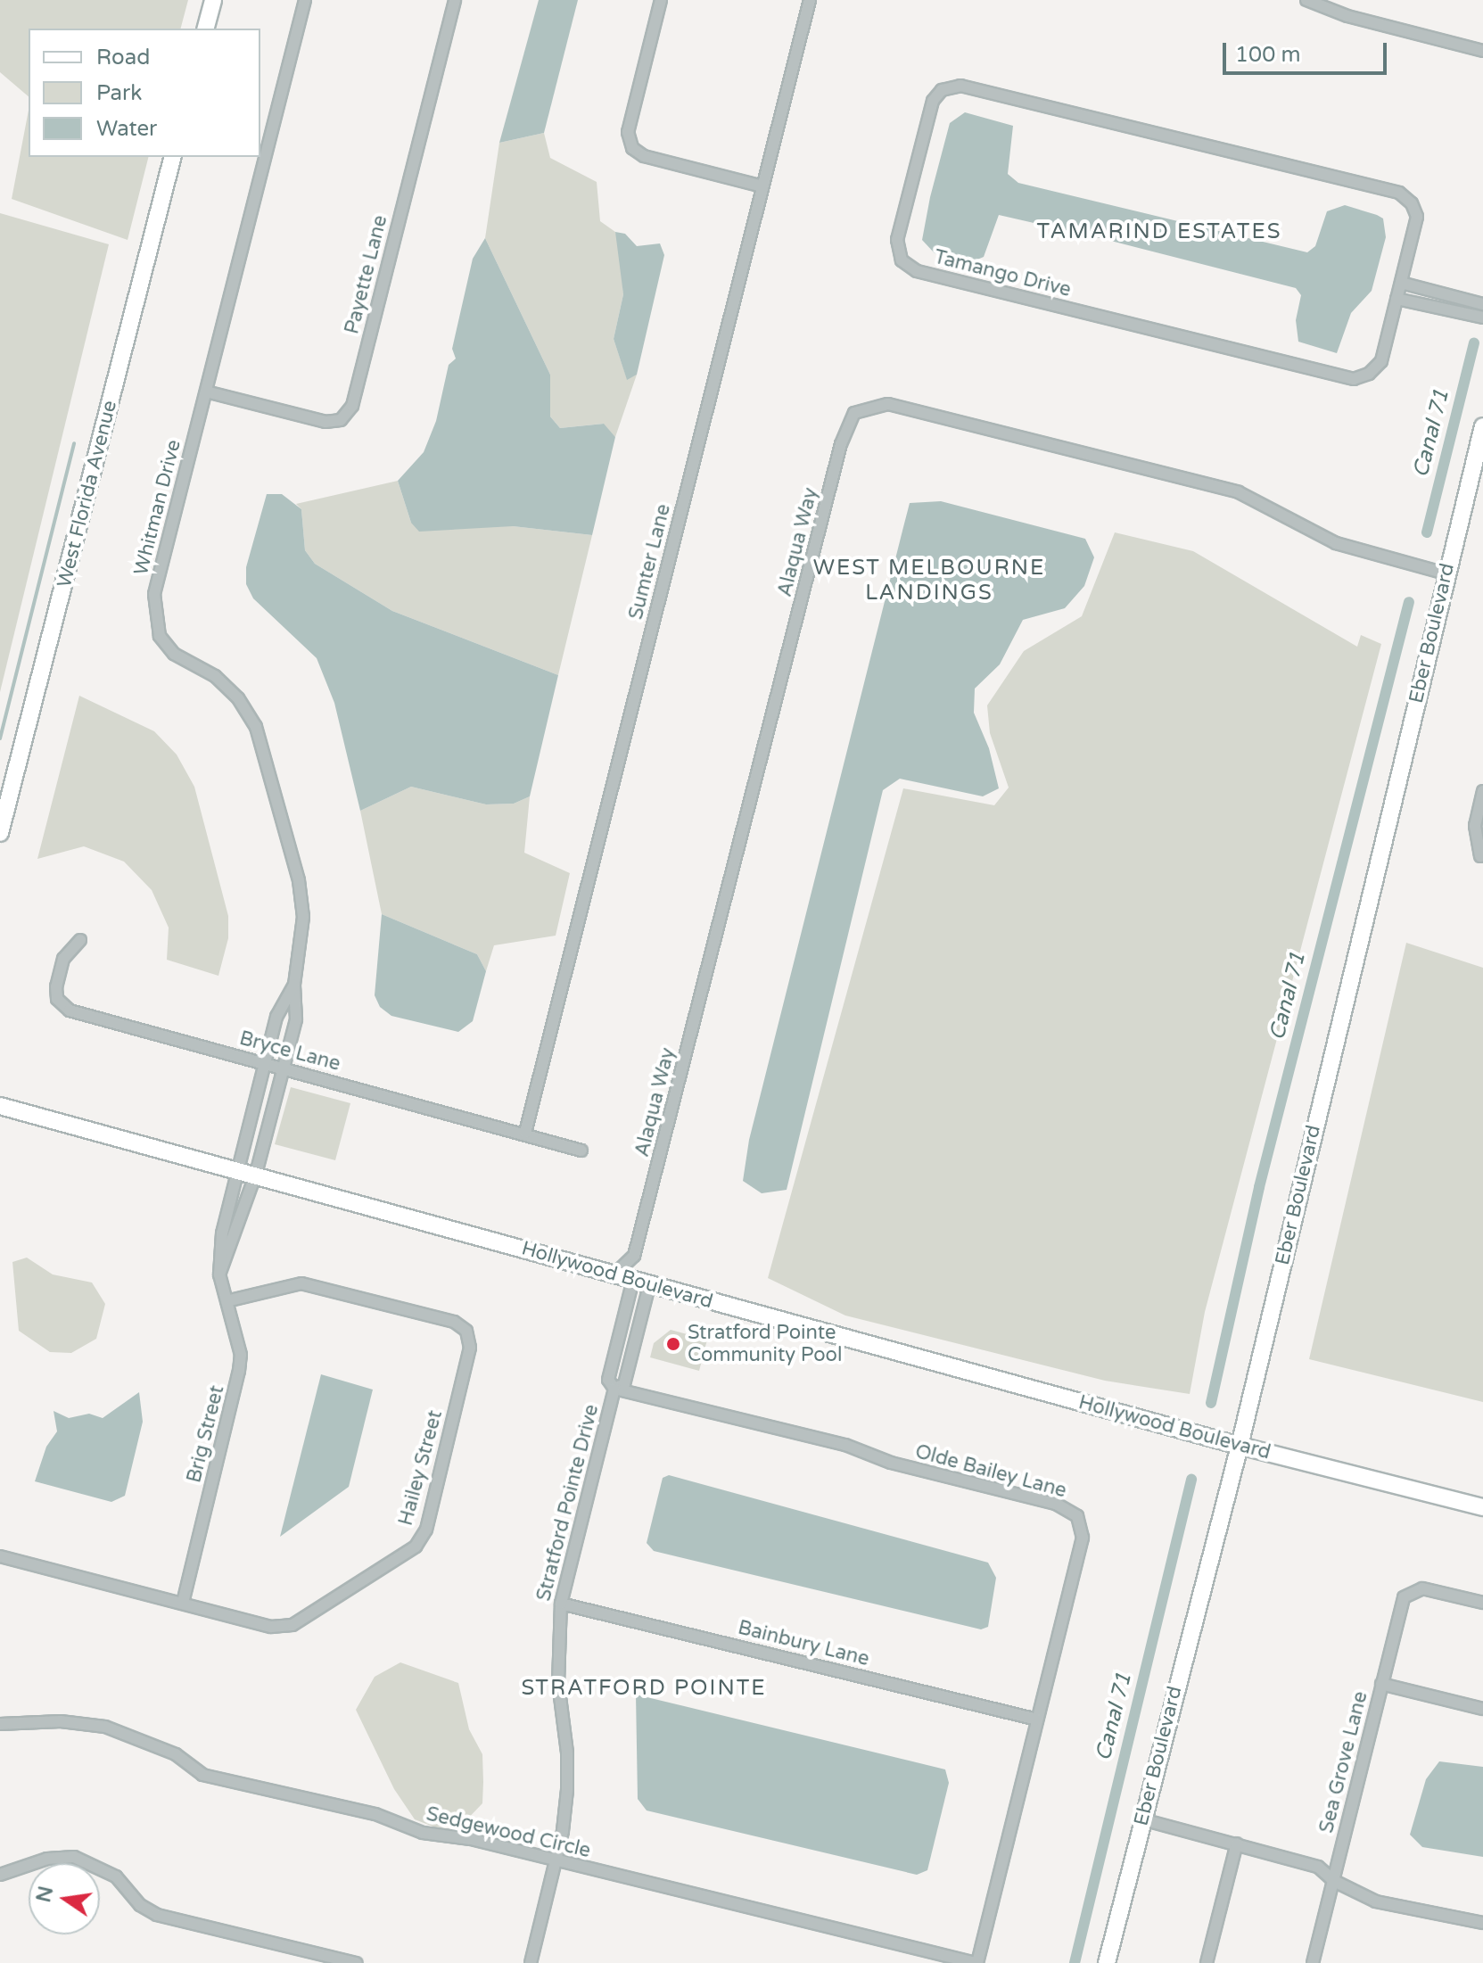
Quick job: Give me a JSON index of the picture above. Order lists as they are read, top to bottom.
{
  "streets": {
    "street": [
      "Tamango Drive",
      "Payette Lane",
      "West Florida Avenue",
      "Whitman Drive",
      "Alaqua Way",
      "Sumter Lane",
      "Eber Boulevard",
      "Bryce Lane",
      "Hollywood Boulevard",
      "Brig Street",
      "Hailey Street",
      "Olde Bailey Lane",
      "Stratford Pointe Drive",
      "Bainbury Lane",
      "Sea Grove Lane",
      "Sedgewood Circle"
    ]
  },
  "crossings": [
    ["Payette Lane", "Whitman Drive"],
    ["Whitman Drive", "Bryce Lane"],
    ["Whitman Drive", "Hollywood Boulevard"],
    ["Whitman Drive", "Brig Street"],
    ["Alaqua Way", "Eber Boulevard"],
    ["Alaqua Way", "Hollywood Boulevard"],
    ["Sumter Lane", "Bryce Lane"],
    ["Eber Boulevard", "Hollywood Boulevard"],
    ["Hollywood Boulevard", "Brig Street"],
    ["Brig Street", "Hailey Street"],
    ["Olde Bailey Lane", "Stratford Pointe Drive"],
    ["Olde Bailey Lane", "Bainbury Lane"],
    ["Olde Bailey Lane", "Sedgewood Circle"],
    ["Stratford Pointe Drive", "Bainbury Lane"],
    ["Stratford Pointe Drive", "Sedgewood Circle"]
  ],
  "districts": ["TAMARIND ESTATES", "WEST MELBOURNE LANDINGS", "STRATFORD POINTE"],
  "water": ["Canal 71"],
  "places": ["Stratford Pointe Community Pool"],
  "legend": ["Road", "Park", "Water"],
  "scale_bar": "100 m",
  "north": "left"
}
